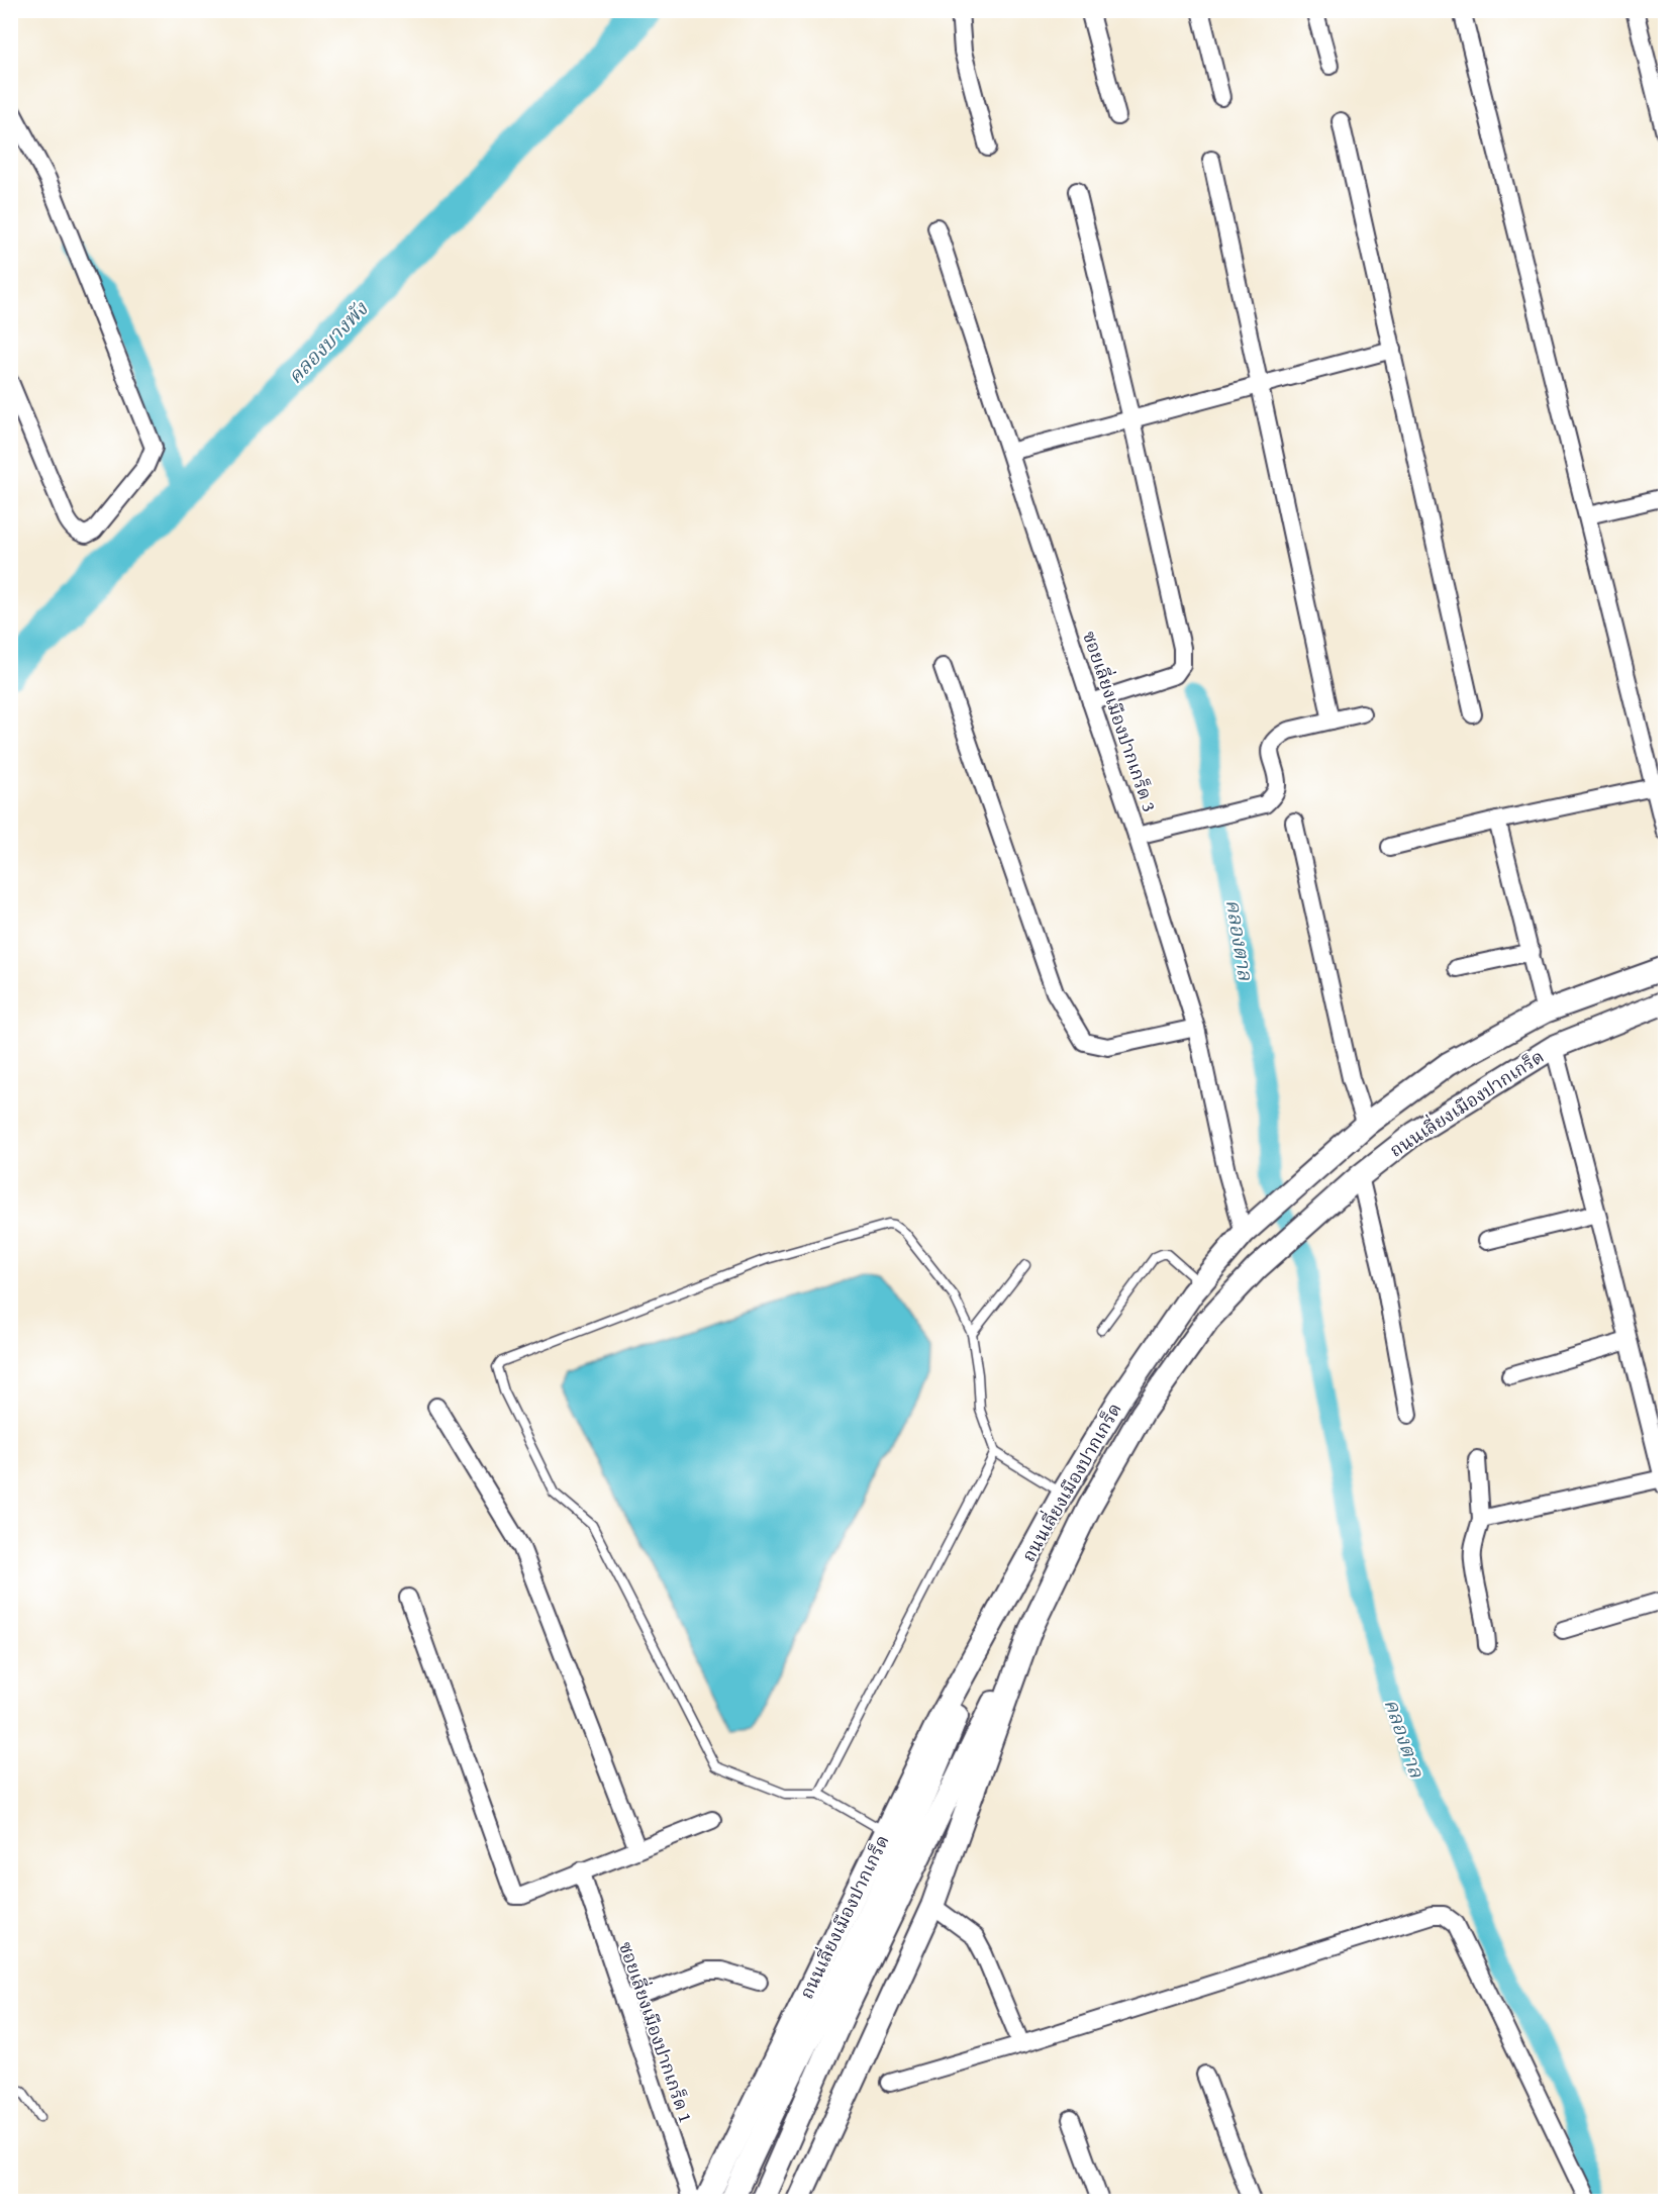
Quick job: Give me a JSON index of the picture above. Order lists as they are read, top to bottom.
{
  "streets": {
    "main road": ["ถนนเลี่ยงเมืองปากเกร็ด"],
    "street": ["ซอยเลี่ยงเมืองปากเกร็ด 3", "ซอยเลี่ยงเมืองปากเกร็ด 1"]
  },
  "crossings": [
    ["ซอยเลี่ยงเมืองปากเกร็ด 3", "ถนนเลี่ยงเมืองปากเกร็ด"]
  ],
  "water": ["คลองบางพัง", "คลองตาล"]
}
